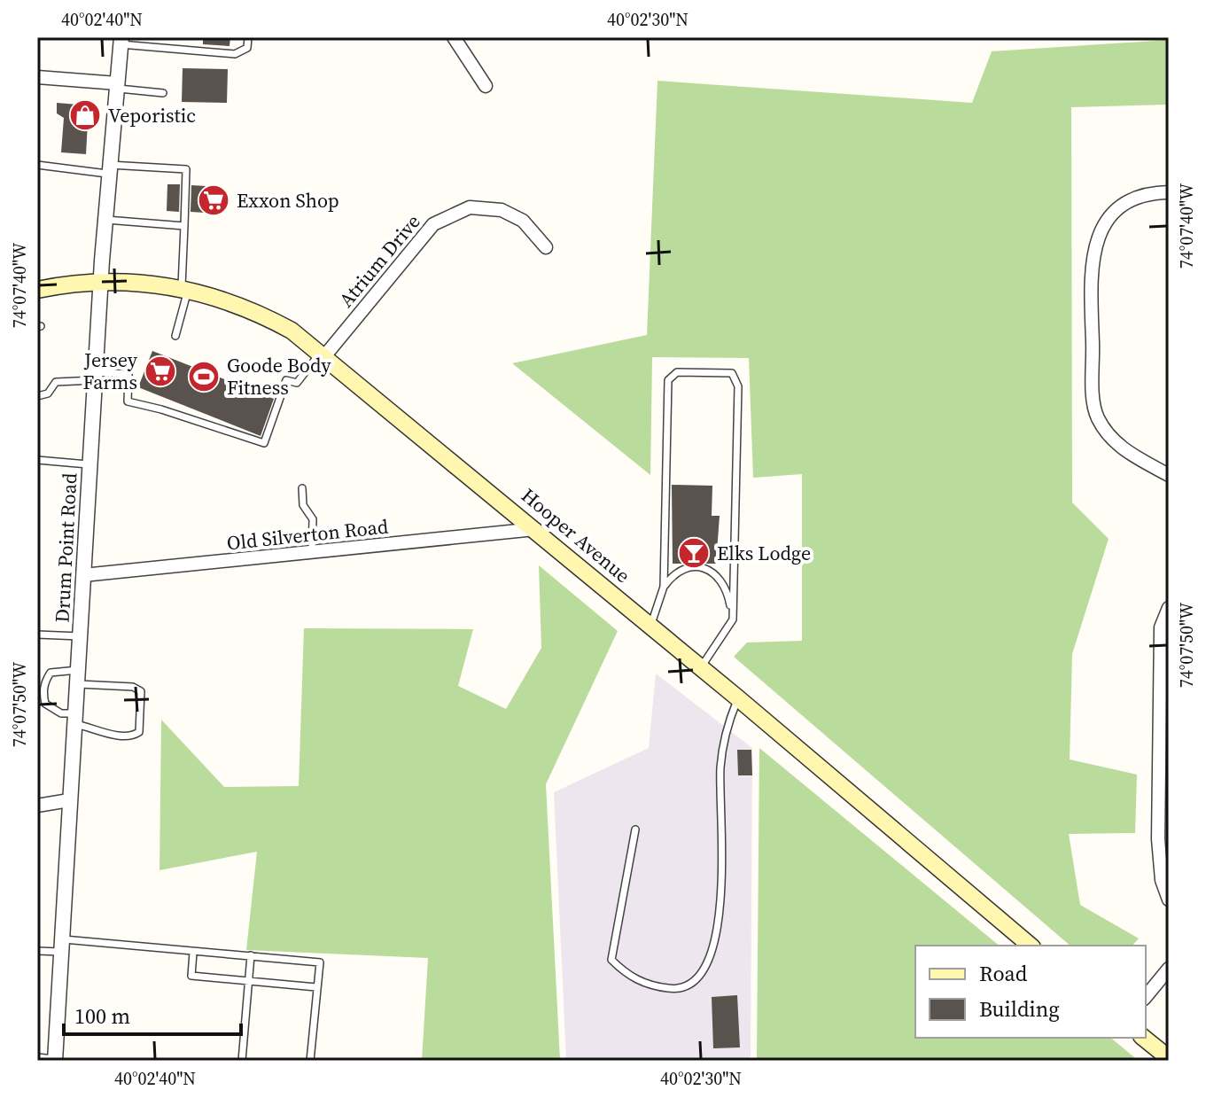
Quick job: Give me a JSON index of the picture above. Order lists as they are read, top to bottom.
{
  "streets": {
    "main road": ["Hooper Avenue"],
    "street": ["Atrium Drive", "Old Silverton Road", "Drum Point Road"]
  },
  "crossings": [
    ["Atrium Drive", "Hooper Avenue"],
    ["Old Silverton Road", "Hooper Avenue"],
    ["Old Silverton Road", "Drum Point Road"],
    ["Hooper Avenue", "Drum Point Road"]
  ],
  "places": {
    "shop": ["Veporistic"],
    "supermarket": ["Exxon Shop", "Jersey Farms"],
    "sports": ["Goode Body Fitness"],
    "bar": ["Elks Lodge"]
  },
  "legend": ["Road", "Building"],
  "scale_bar": "100 m",
  "coordinates": [
    "40°02'40\"N",
    "40°02'30\"N",
    "74°07'40\"W",
    "74°07'50\"W"
  ]
}
